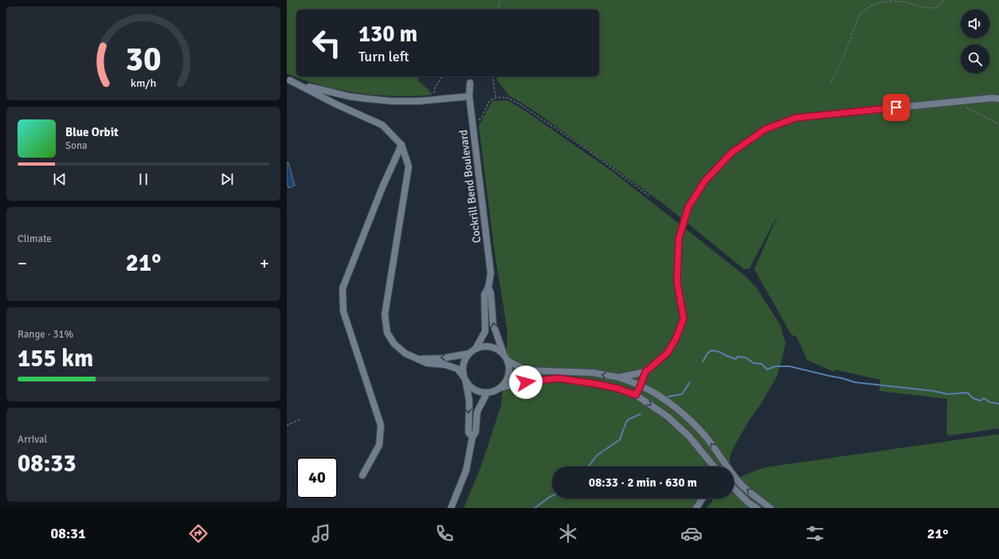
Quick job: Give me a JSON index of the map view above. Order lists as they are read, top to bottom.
{
  "streets": {
    "street": ["Cockrill Bend Boulevard"]
  },
  "page": {
    "turn": ["130 m", "Turn left"],
    "song": ["Blue Orbit", "Sona"],
    "tile": [
      "Climate",
      ["Range · 31%", "155 km"],
      ["Arrival", "08:33"]
    ],
    "heat": ["−", "21°", "+"],
    "limit": "40",
    "trip": "08:33 · 2 min · 630 m",
    "tabs": ["08:31", "21°"],
    "gauge": ["30", "km/h"]
  }
}
